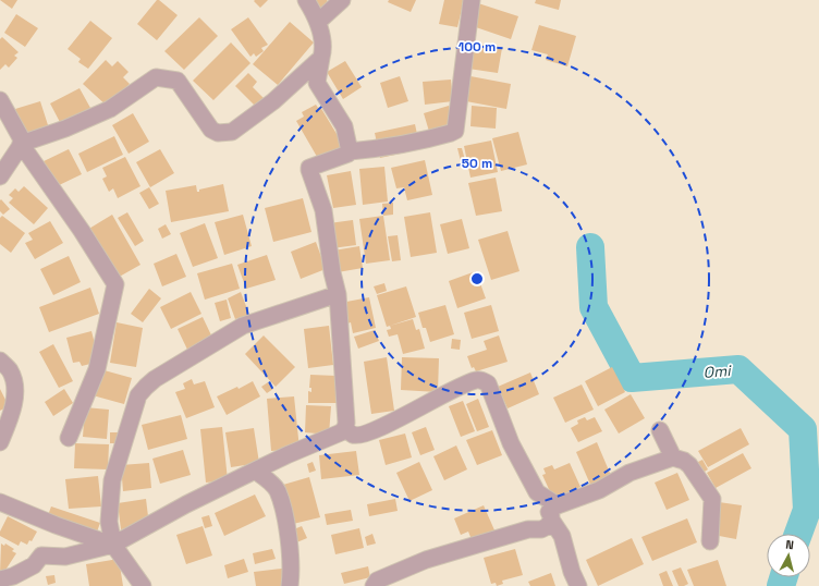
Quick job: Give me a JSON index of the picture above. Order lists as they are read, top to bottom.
{
  "water": ["Omi"],
  "north": "top",
  "rings": ["100 m", "50 m"]
}
